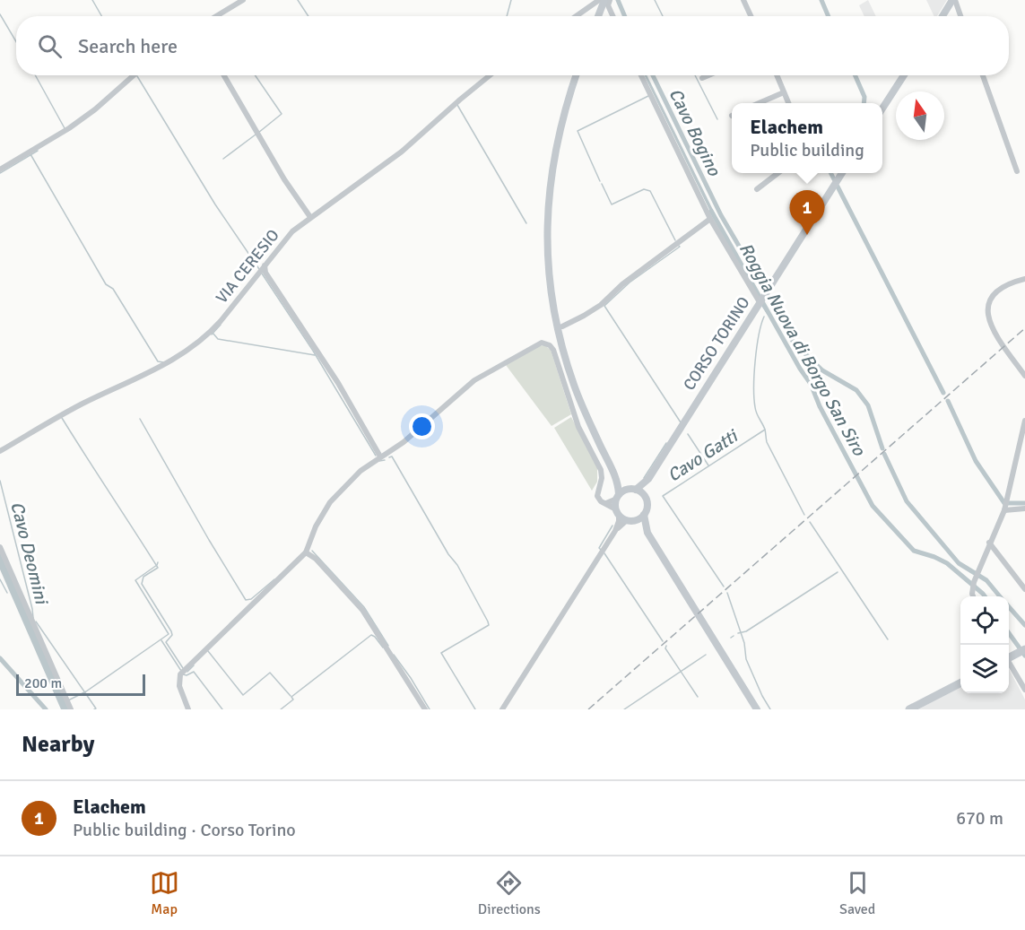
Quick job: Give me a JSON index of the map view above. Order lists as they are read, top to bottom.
{
  "streets": {
    "main road": ["CORSO TORINO"],
    "street": ["VIA CERESIO"]
  },
  "water": [
    "Cavo Bogino",
    "Roggia Nuova di Borgo San Siro",
    "Cavo Gatti",
    "Cavo Deomini"
  ],
  "scale_bar": "200 m",
  "north": "top",
  "page": {
    "search": "Search here",
    "popup": ["Elachem", "Public building"],
    "pins": "1",
    "scale": "200 m",
    "heading": "Nearby",
    "list": [
      {
        "mark": "1",
        "name": "Elachem",
        "note": "Public building · Corso Torino",
        "value": "670 m"
      }
    ],
    "nav": ["Map", "Directions", "Saved"]
  }
}
